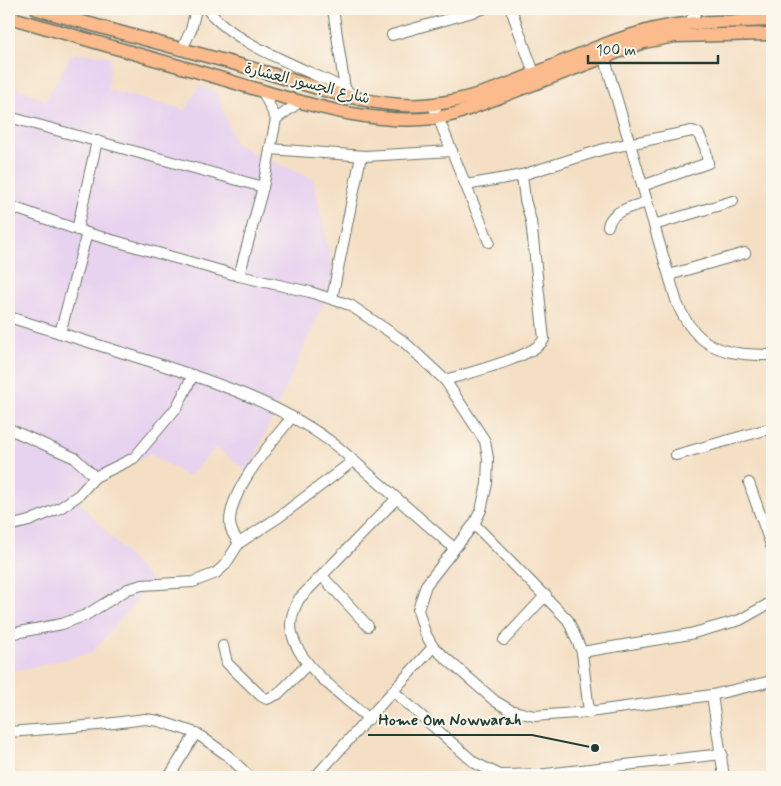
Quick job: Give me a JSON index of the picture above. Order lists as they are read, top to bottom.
{
  "streets": {
    "main road": ["شارع الجسور العشارة"]
  },
  "places": ["Home Om Nowwarah"],
  "scale_bar": "100 m"
}
